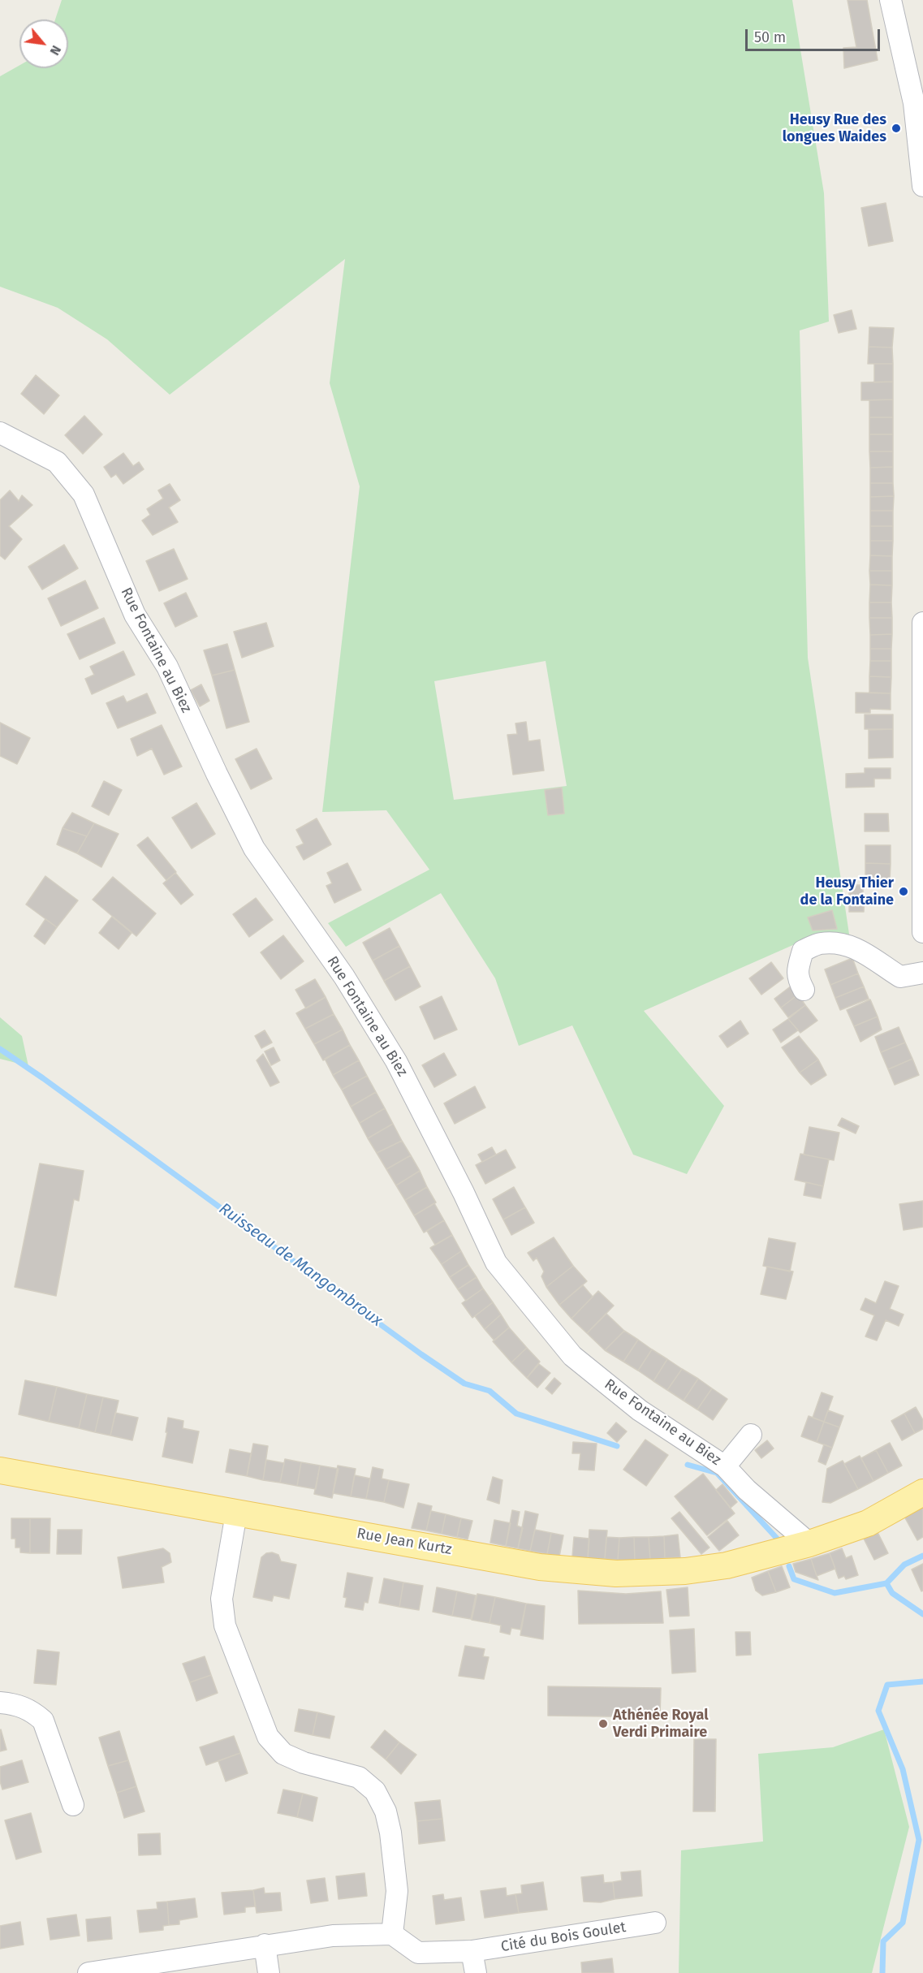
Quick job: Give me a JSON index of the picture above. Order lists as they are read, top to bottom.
{
  "streets": {
    "main road": ["Rue Jean Kurtz"],
    "street": ["Rue Fontaine au Biez", "Cité du Bois Goulet"]
  },
  "crossings": [
    ["Rue Fontaine au Biez", "Rue Jean Kurtz"]
  ],
  "water": ["Ruisseau de Mangombroux"],
  "places": ["Heusy Rue des longues Waides", "Heusy Thier de la Fontaine", "Athénée Royal Verdi Primaire"],
  "scale_bar": "50 m",
  "north": "bottom right"
}
